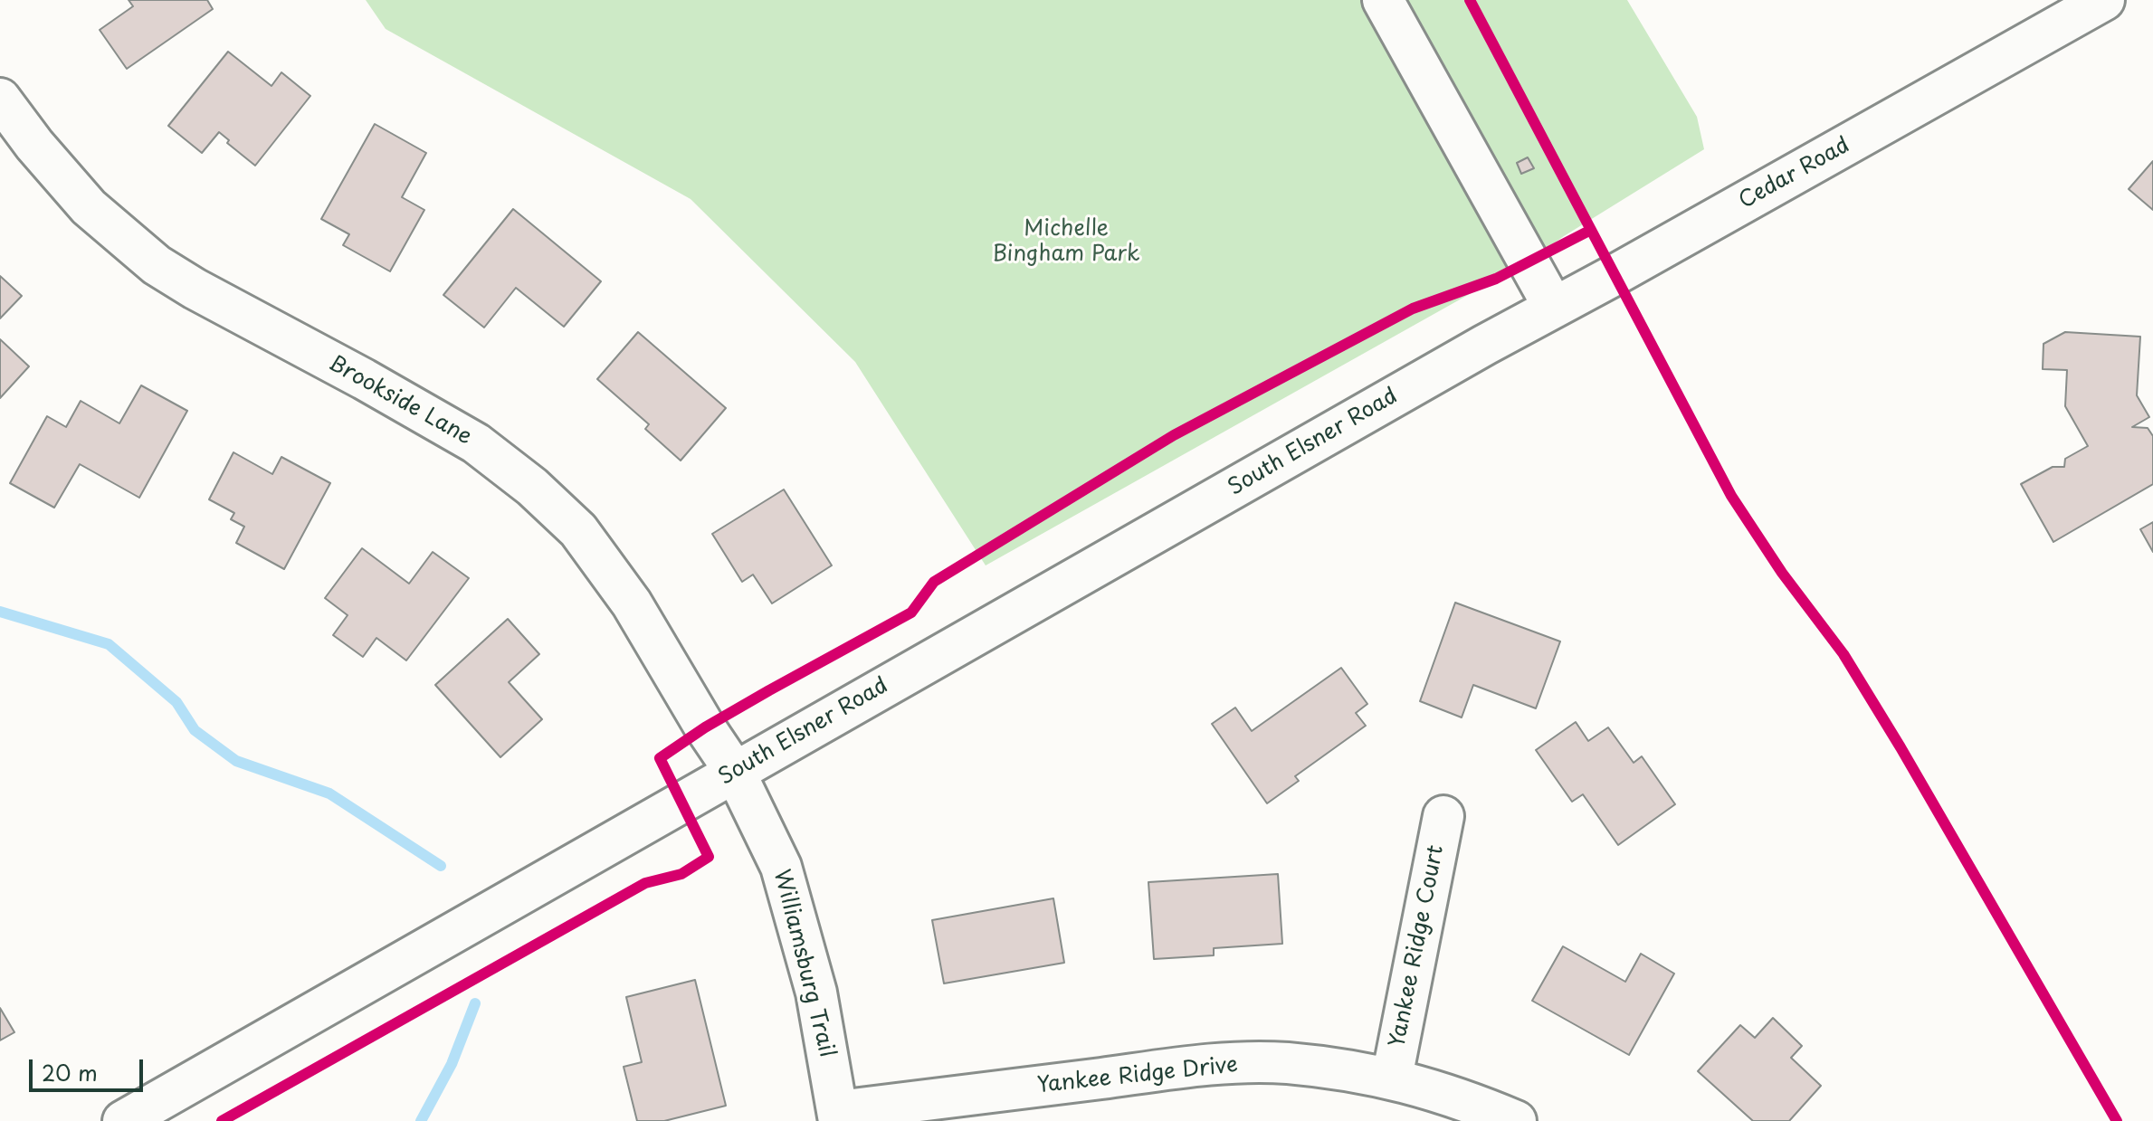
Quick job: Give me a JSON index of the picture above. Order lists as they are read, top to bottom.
{
  "streets": {
    "street": [
      "Cedar Road",
      "Brookside Lane",
      "South Elsner Road",
      "Yankee Ridge Court",
      "Williamsburg Trail",
      "Yankee Ridge Drive"
    ]
  },
  "crossings": [
    ["Cedar Road", "South Elsner Road"],
    ["Brookside Lane", "South Elsner Road"],
    ["Brookside Lane", "Williamsburg Trail"],
    ["South Elsner Road", "Williamsburg Trail"],
    ["Yankee Ridge Court", "Yankee Ridge Drive"],
    ["Williamsburg Trail", "Yankee Ridge Drive"]
  ],
  "parks": ["Michelle Bingham Park"],
  "scale_bar": "20 m"
}
